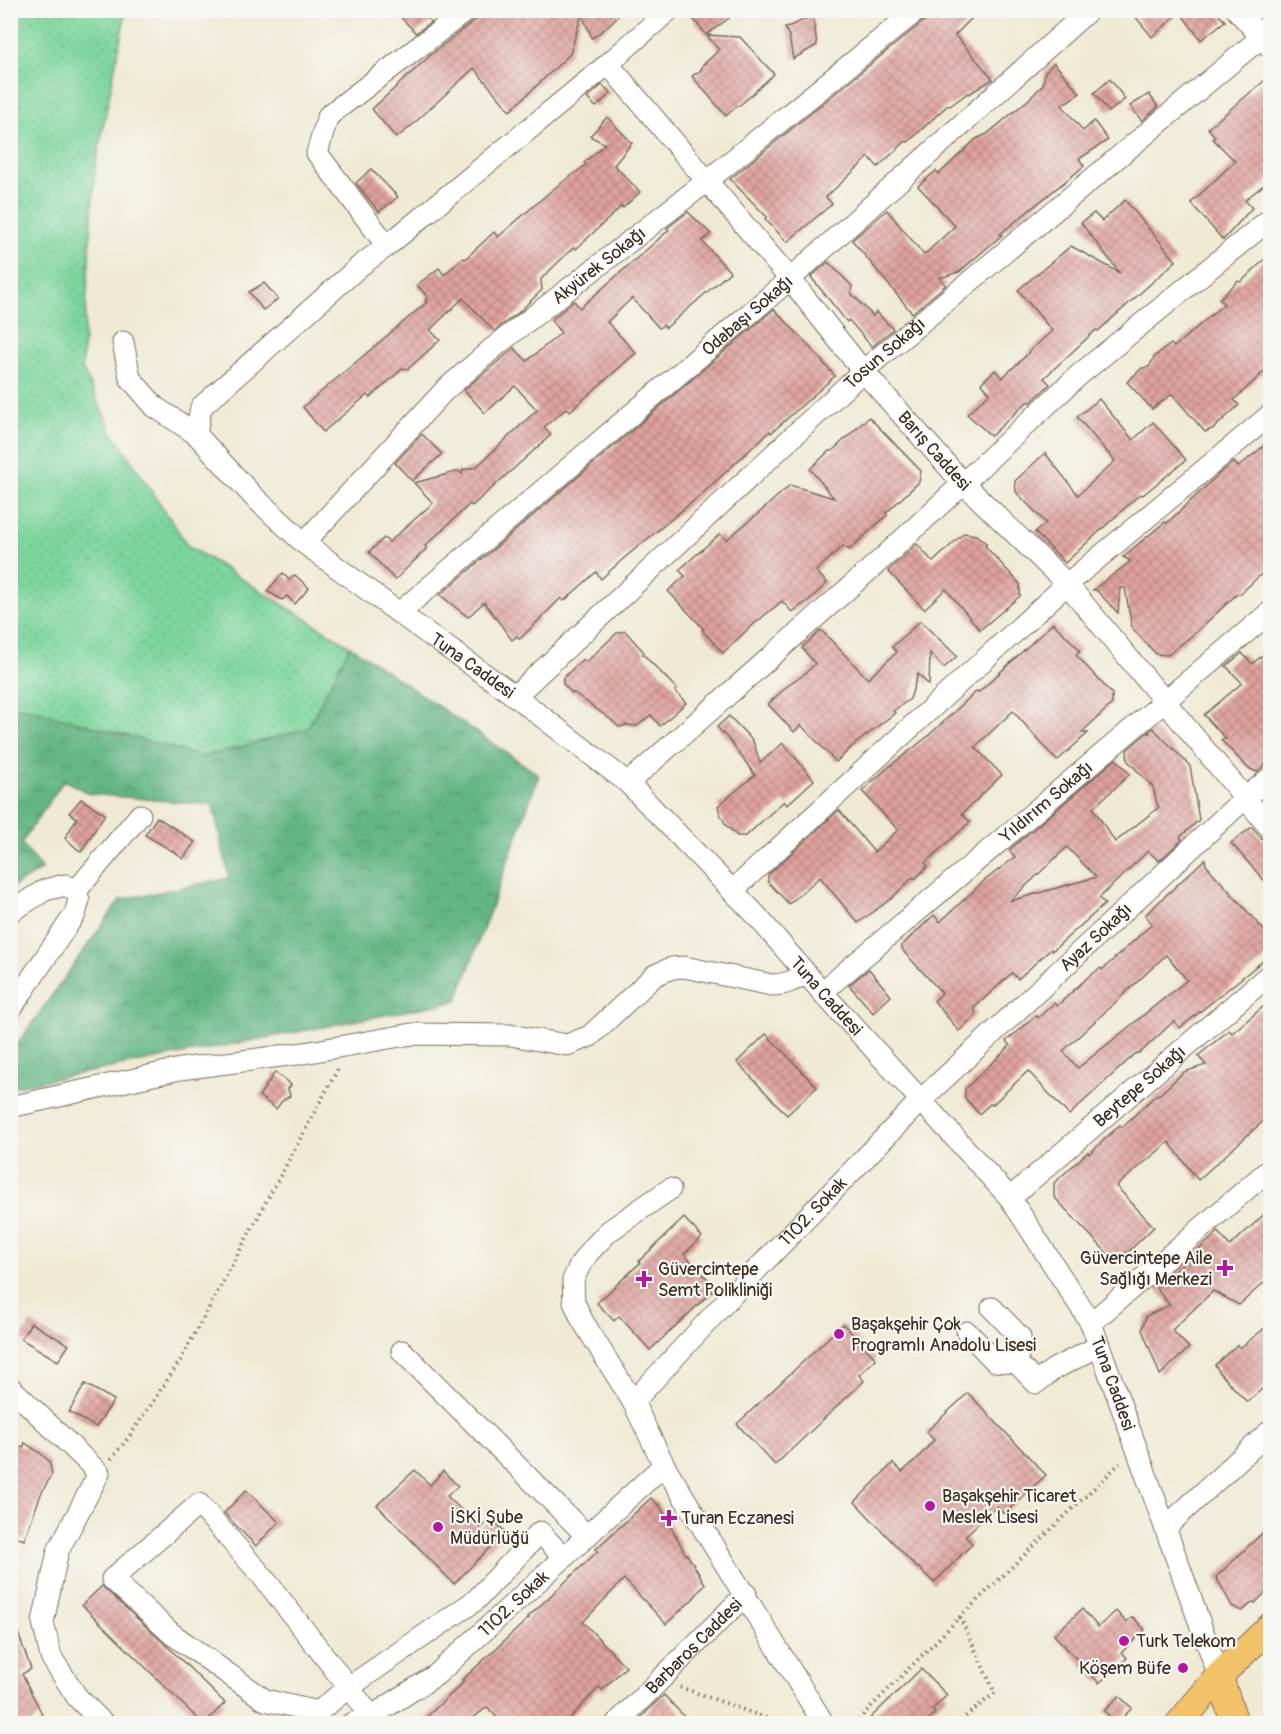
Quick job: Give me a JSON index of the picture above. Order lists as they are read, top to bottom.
{
  "streets": {
    "main road": ["Tuna Caddesi"],
    "street": [
      "Akyürek Sokağı",
      "Odabaşı Sokağı",
      "Tosun Sokağı",
      "Barış Caddesi",
      "Yıldırım Sokağı",
      "Ayaz Sokağı",
      "Beytepe Sokağı",
      "1102. Sokak",
      "Barbaros Caddesi"
    ]
  },
  "crossings": [
    ["Akyürek Sokağı", "Barış Caddesi"],
    ["Akyürek Sokağı", "Tuna Caddesi"],
    ["Odabaşı Sokağı", "Barış Caddesi"],
    ["Odabaşı Sokağı", "Tuna Caddesi"],
    ["Tosun Sokağı", "Barış Caddesi"],
    ["Tosun Sokağı", "Tuna Caddesi"],
    ["Barış Caddesi", "Yıldırım Sokağı"],
    ["Barış Caddesi", "Ayaz Sokağı"],
    ["Tuna Caddesi", "Yıldırım Sokağı"],
    ["Tuna Caddesi", "Ayaz Sokağı"],
    ["Tuna Caddesi", "Beytepe Sokağı"],
    ["Tuna Caddesi", "1102. Sokak"],
    ["Ayaz Sokağı", "1102. Sokak"]
  ],
  "places": {
    "health": ["Güvercintepe Aile Sağlığı Merkezi", "Güvercintepe Semt Polikliniği", "Turan Eczanesi"],
    "other": [
      "Başakşehir Çok Programlı Anadolu Lisesi",
      "Başakşehir Ticaret Meslek Lisesi",
      "İSKİ Şube Müdürlüğü",
      "Turk Telekom",
      "Köşem Büfe"
    ]
  }
}
